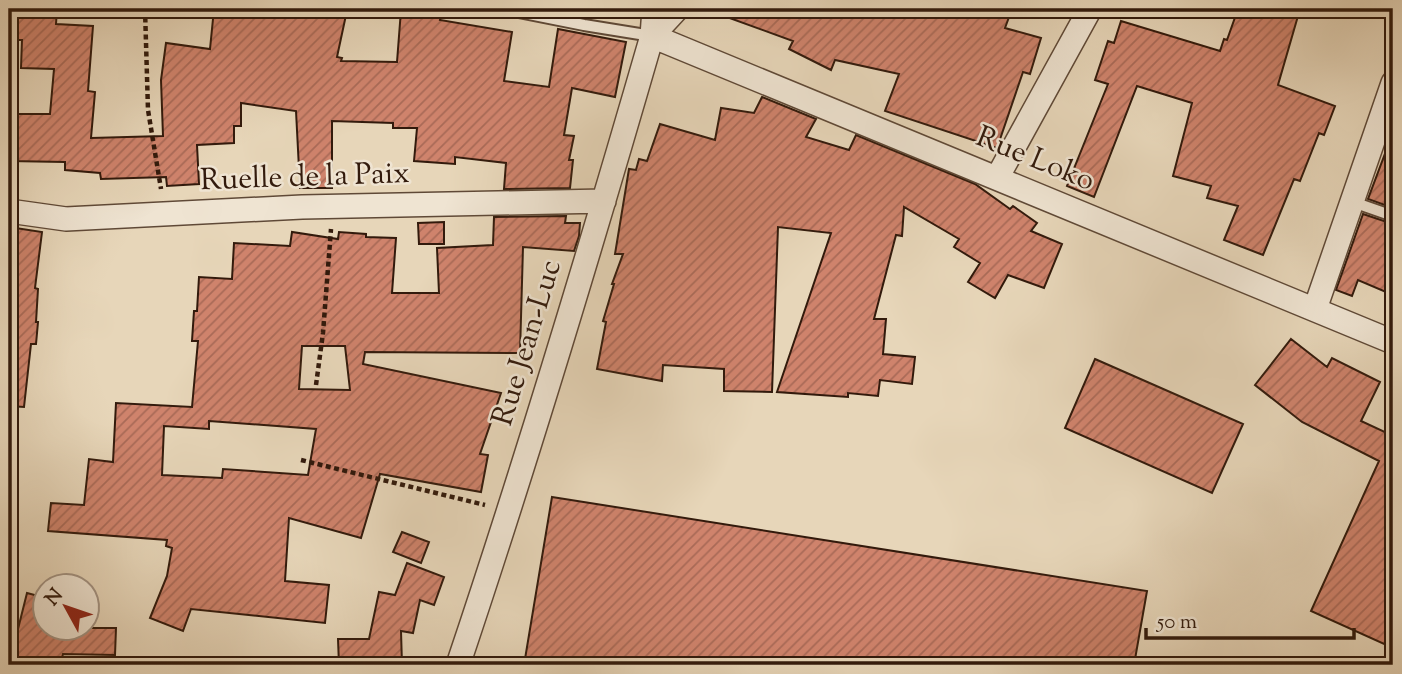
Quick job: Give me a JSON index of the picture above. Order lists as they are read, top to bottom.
{
  "streets": {
    "street": ["Rue Loko", "Ruelle de la Paix", "Rue Jean-Luc"]
  },
  "crossings": [
    ["Rue Loko", "Rue Jean-Luc"],
    ["Ruelle de la Paix", "Rue Jean-Luc"]
  ],
  "scale_bar": "50 m",
  "north": "top left"
}
